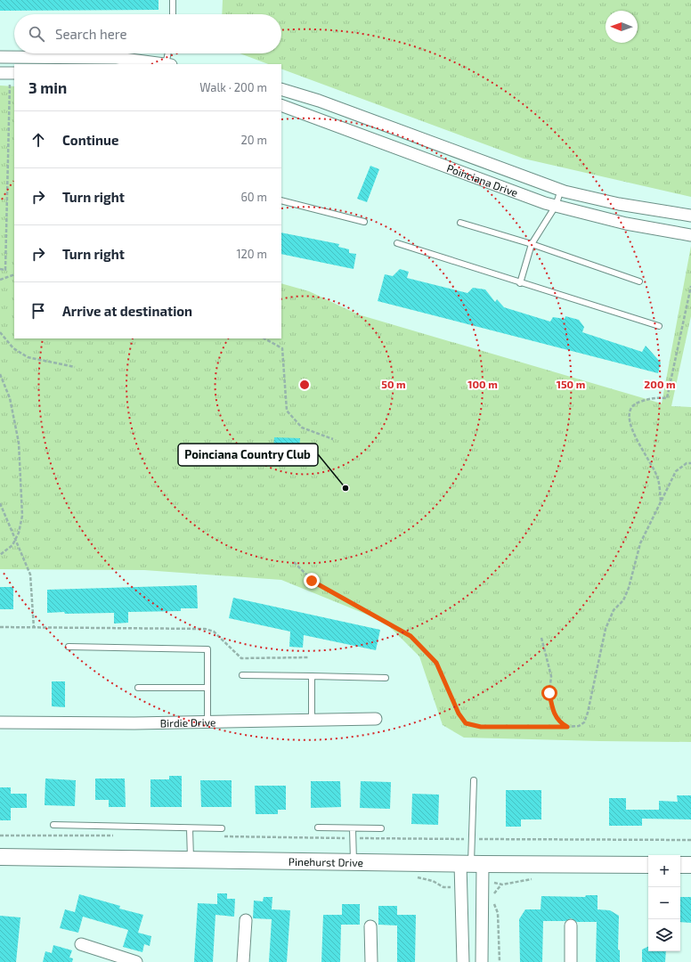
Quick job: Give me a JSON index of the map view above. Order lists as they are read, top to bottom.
{
  "streets": {
    "street": ["Poinciana Drive", "Birdie Drive", "Pinehurst Drive"]
  },
  "places": ["Poinciana Country Club"],
  "north": "left",
  "page": {
    "search": "Search here",
    "heading": ["3 min", "Walk · 200 m"],
    "list": [
      ["Continue", "20 m"],
      ["Turn right", "60 m"],
      ["Turn right", "120 m"],
      "Arrive at destination"
    ],
    "map_buttons": ["+", "−"]
  },
  "rings": [
    "50 m",
    "100 m",
    "150 m",
    "200 m"
  ]
}
